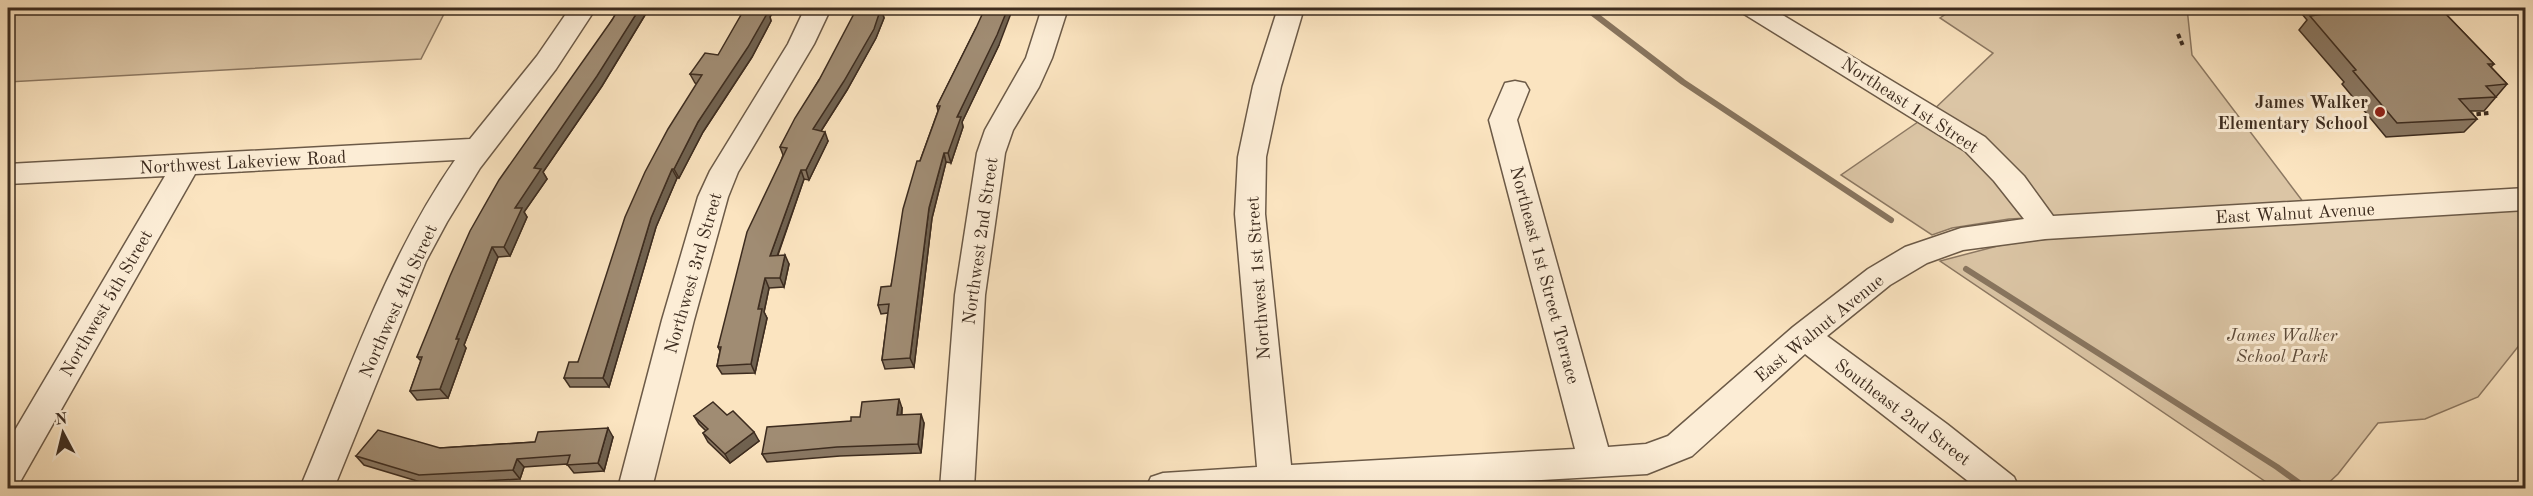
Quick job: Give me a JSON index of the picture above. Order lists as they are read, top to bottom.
{
  "streets": {
    "street": [
      "Northeast 1st Street",
      "Northwest Lakeview Road",
      "East Walnut Avenue",
      "Northwest 2nd Street",
      "Northwest 3rd Street",
      "Northeast 1st Street Terrace",
      "Northwest 1st Street",
      "Northwest 4th Street",
      "Northwest 5th Street",
      "Southeast 2nd Street"
    ]
  },
  "crossings": [
    ["Northeast 1st Street", "East Walnut Avenue"],
    ["Northwest Lakeview Road", "Northwest 4th Street"],
    ["Northwest Lakeview Road", "Northwest 5th Street"],
    ["East Walnut Avenue", "Northeast 1st Street Terrace"],
    ["East Walnut Avenue", "Northwest 1st Street"],
    ["East Walnut Avenue", "Southeast 2nd Street"]
  ],
  "parks": ["James Walker School Park"],
  "places": ["James Walker Elementary School"],
  "north": "top"
}
